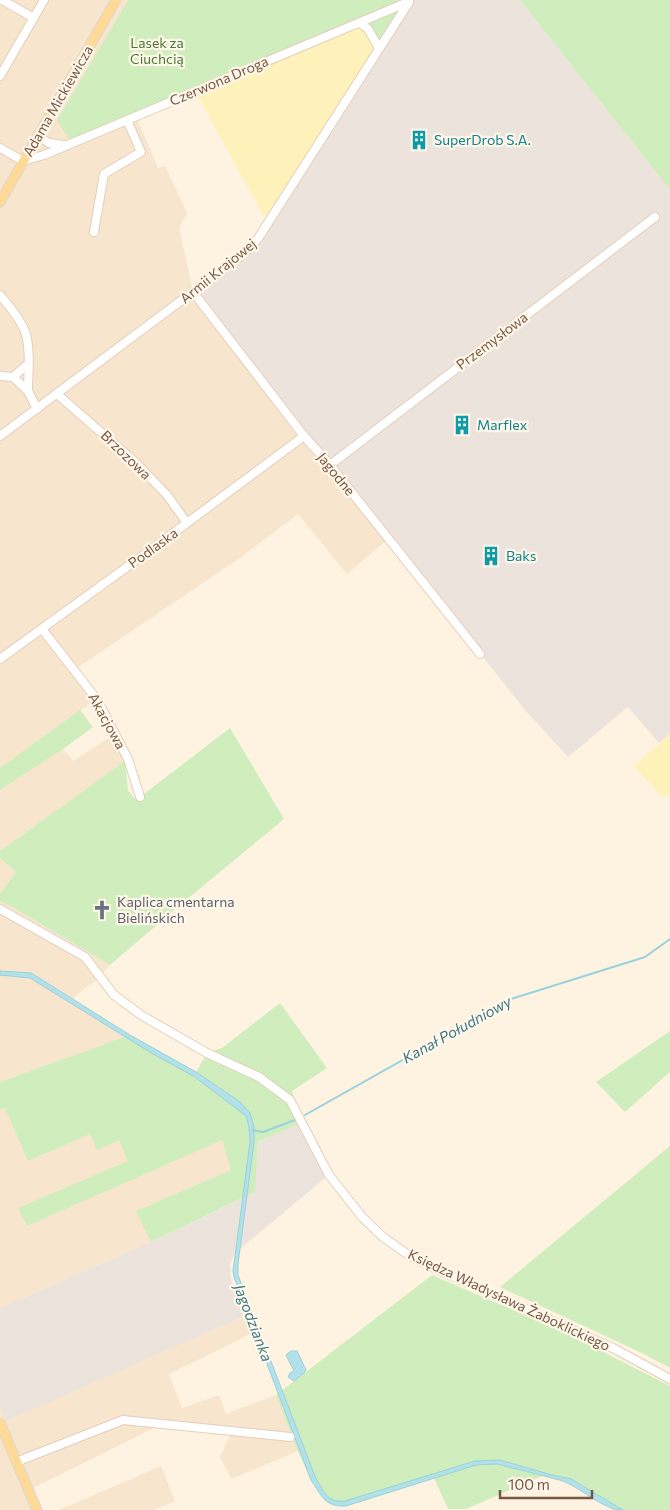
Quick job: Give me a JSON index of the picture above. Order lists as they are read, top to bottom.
{
  "streets": {
    "main road": ["Adama Mickiewicza"],
    "street": [
      "Czerwona Droga",
      "Armii Krajowej",
      "Przemysłowa",
      "Brzozowa",
      "Jagodne",
      "Podlaska",
      "Akacjowa",
      "Księdza Władysława Żaboklickiego"
    ]
  },
  "crossings": [
    ["Czerwona Droga", "Adama Mickiewicza"],
    ["Czerwona Droga", "Armii Krajowej"],
    ["Armii Krajowej", "Brzozowa"],
    ["Armii Krajowej", "Jagodne"],
    ["Przemysłowa", "Jagodne"],
    ["Brzozowa", "Podlaska"],
    ["Jagodne", "Podlaska"],
    ["Podlaska", "Akacjowa"]
  ],
  "water": ["Kanał Południowy", "Jagodzianka"],
  "parks": ["Lasek za Ciuchcią"],
  "places": {
    "building": ["SuperDrob S.A.", "Marflex", "Baks"],
    "church": ["Kaplica cmentarna Bielińskich"]
  },
  "scale_bar": "100 m"
}
